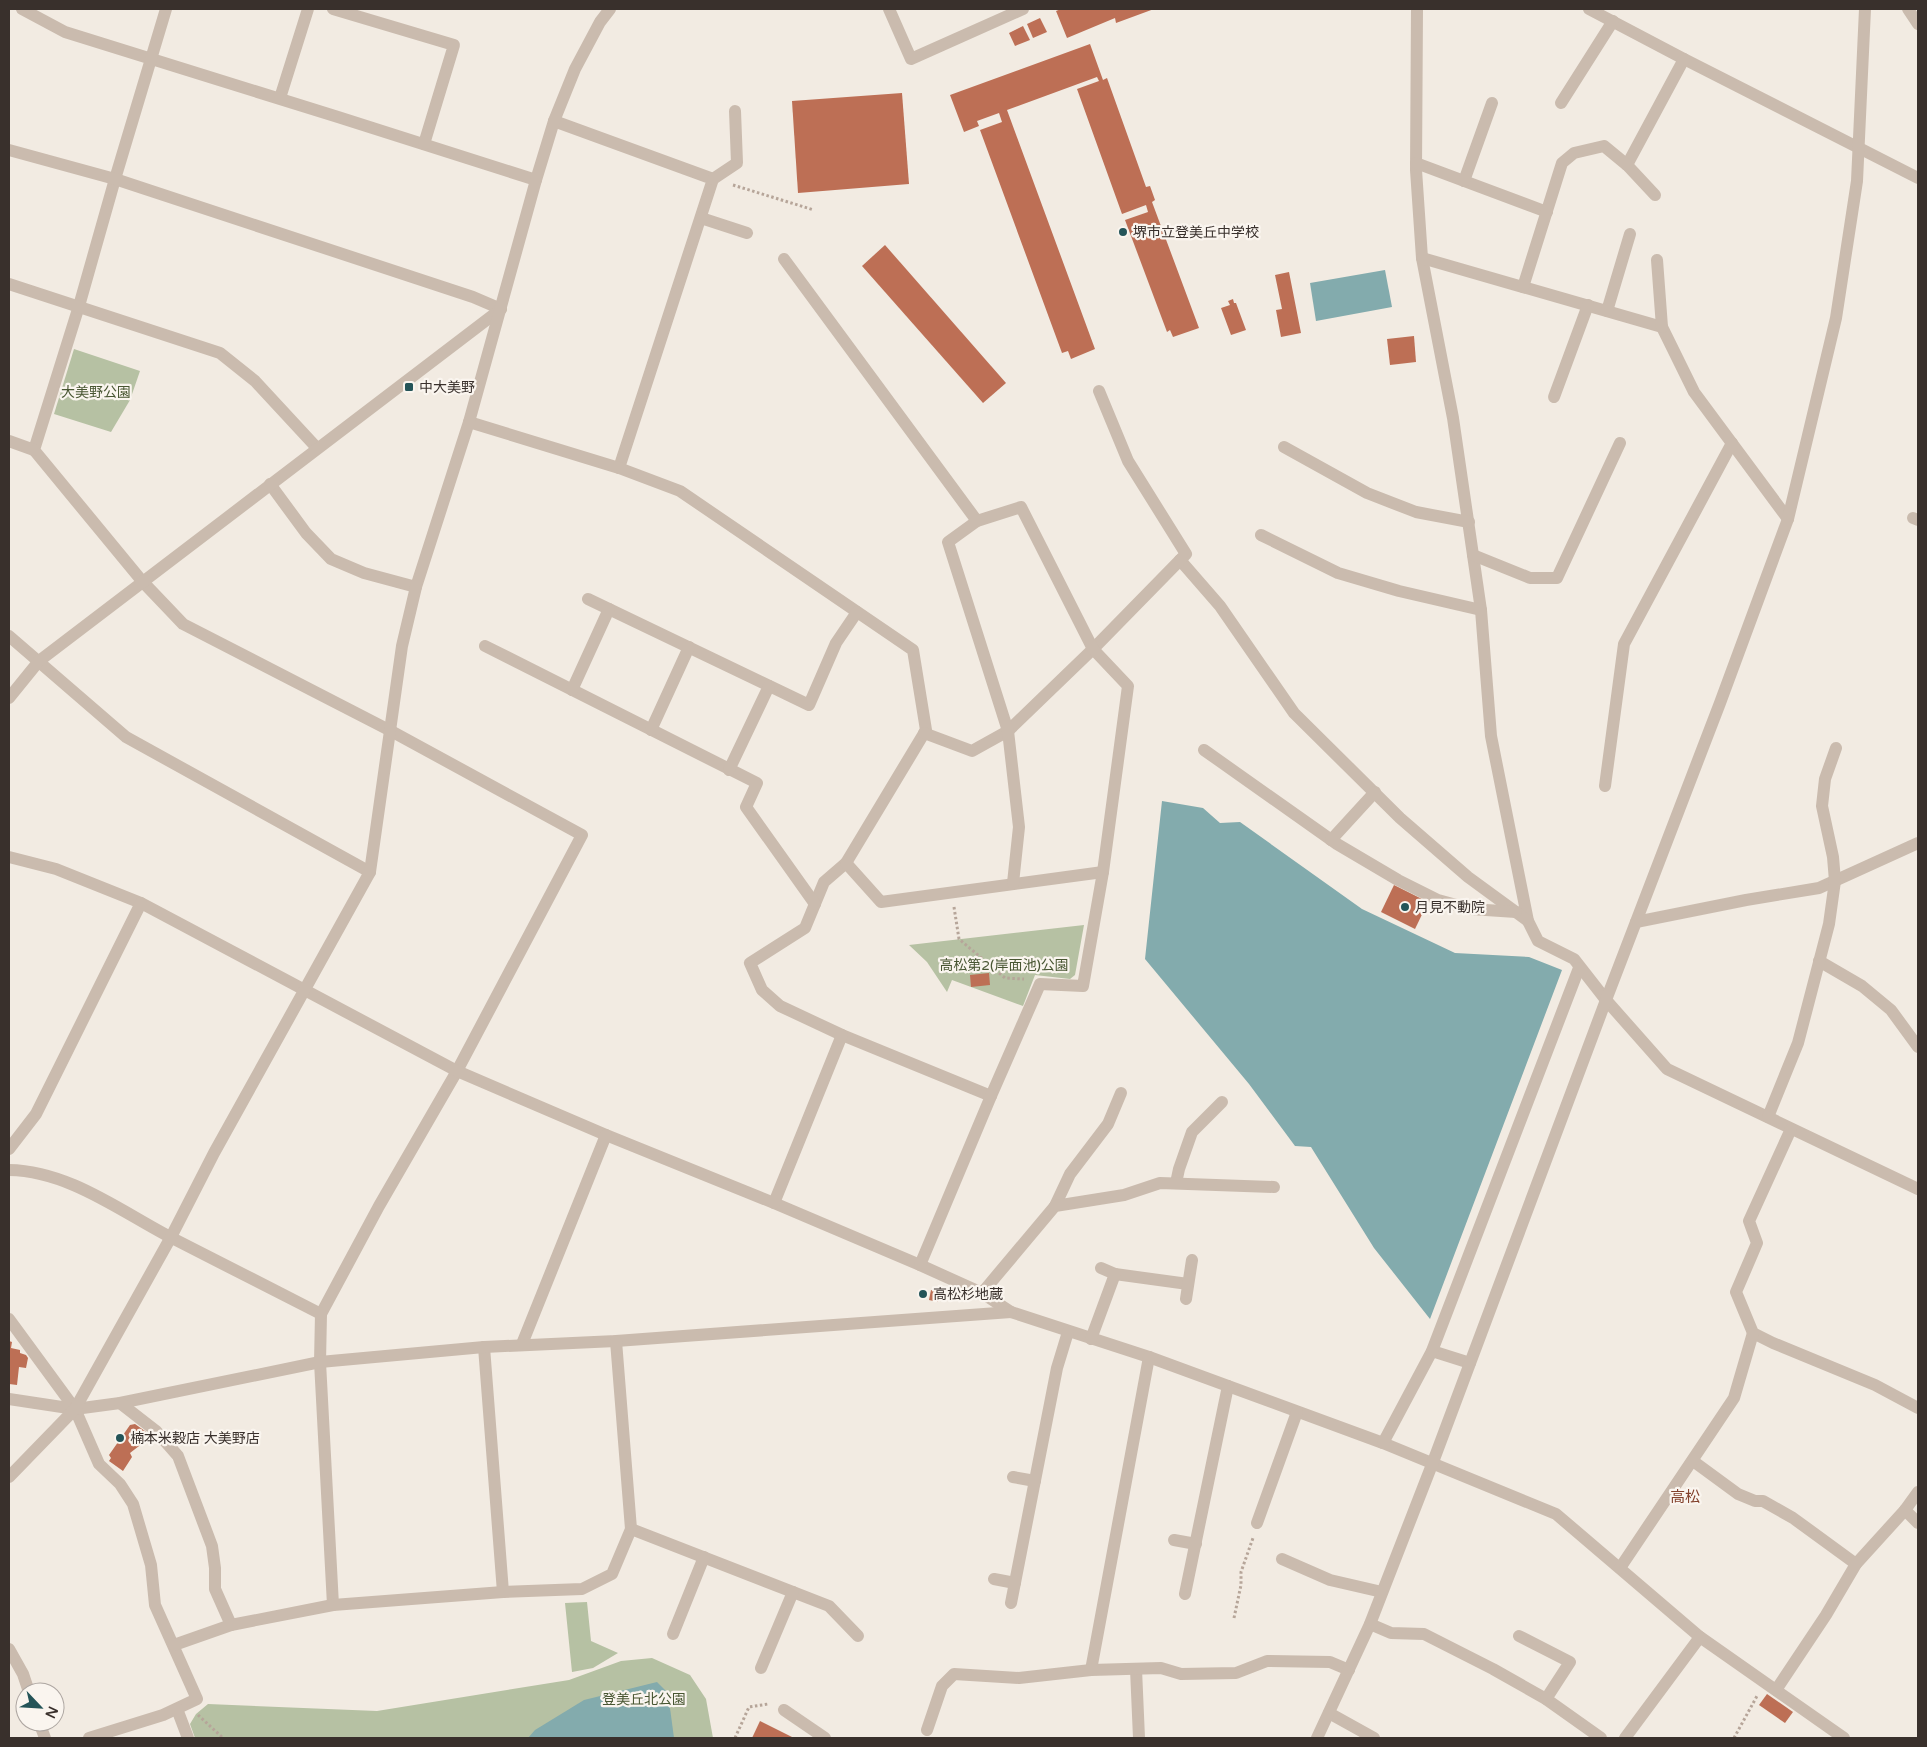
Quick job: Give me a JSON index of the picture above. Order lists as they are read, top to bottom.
{
  "districts": ["高松"],
  "parks": ["大美野公園", "高松第2(岸面池)公園", "登美丘北公園"],
  "places": {
    "other": [
      "堺市立登美丘中学校",
      "月見不動院",
      "高松杉地蔵",
      "楠本米穀店 大美野店"
    ],
    "transit": ["中大美野"]
  },
  "north": "bottom right"
}
